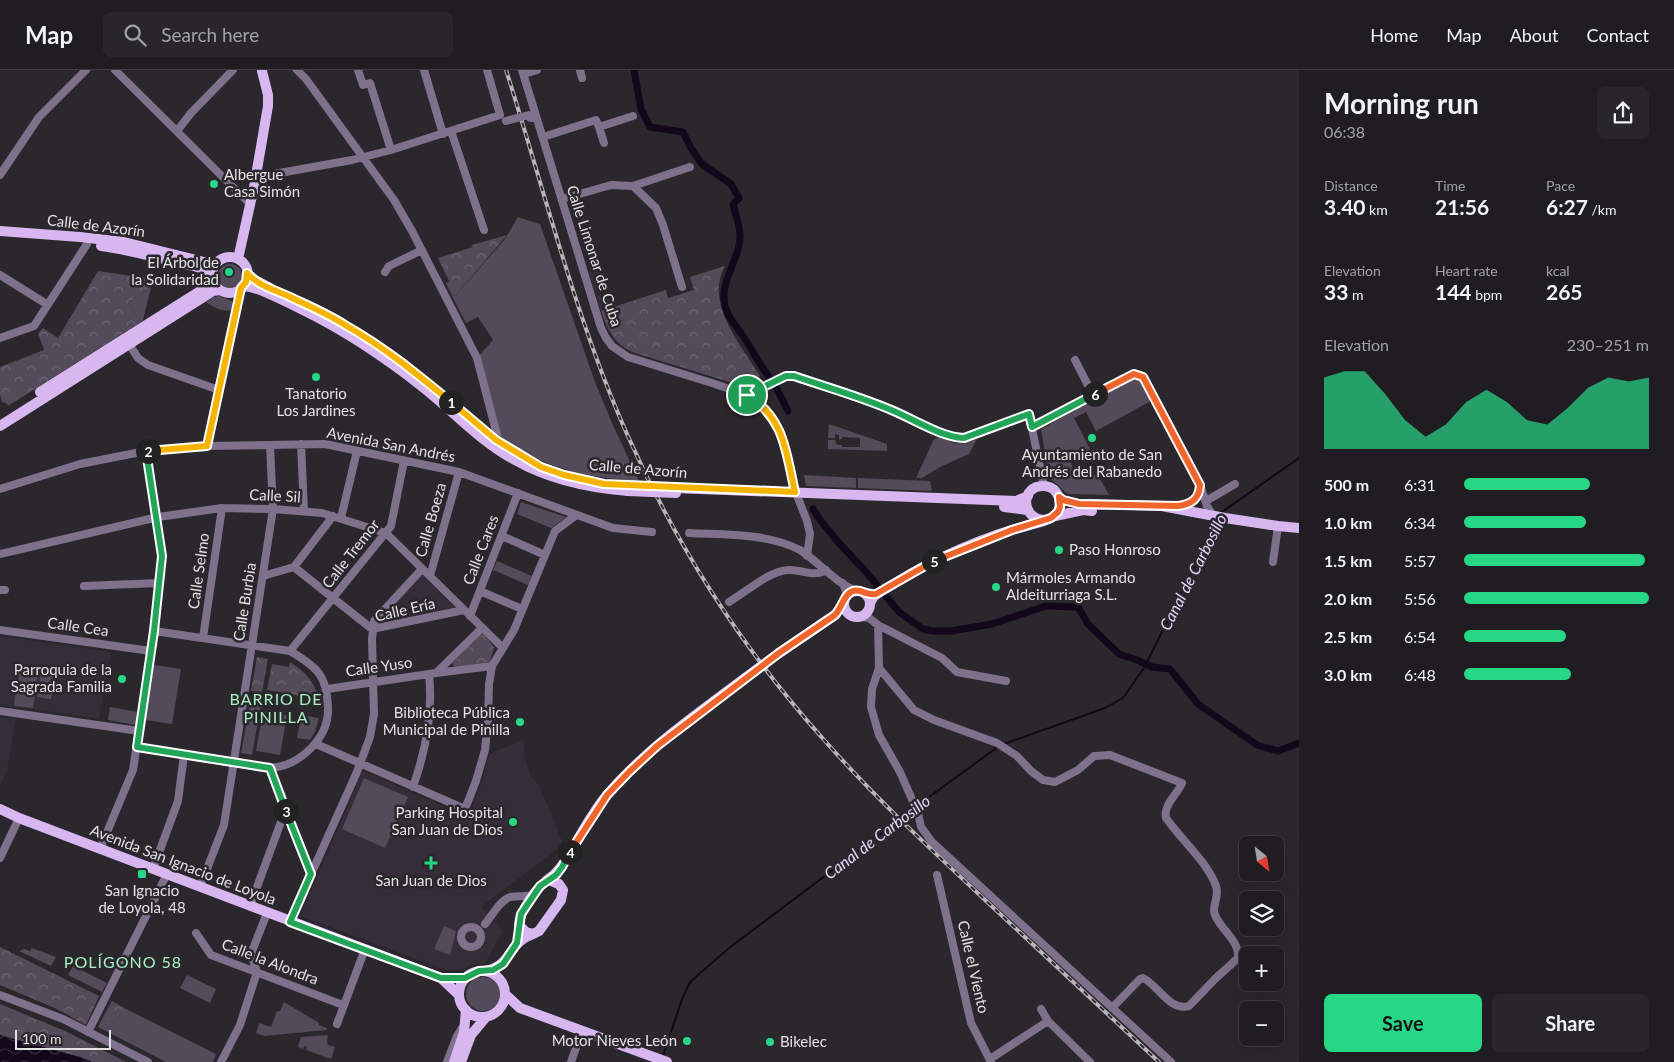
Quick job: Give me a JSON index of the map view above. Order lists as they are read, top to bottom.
{
  "streets": {
    "main road": ["Calle de Azorín", "Avenida San Ignacio de Loyola"],
    "street": [
      "Calle Limonar de Cuba",
      "Avenida San Andrés",
      "Calle Sil",
      "Calle Boeza",
      "Calle Cares",
      "Calle Tremor",
      "Calle Selmo",
      "Calle Burbia",
      "Calle Ería",
      "Calle Cea",
      "Calle Yuso",
      "Calle la Alondra",
      "Calle el Viento"
    ]
  },
  "crossings": [
    ["Calle de Azorín", "Calle Limonar de Cuba"],
    ["Avenida San Andrés", "Calle Boeza"],
    ["Avenida San Andrés", "Calle Cares"],
    ["Avenida San Andrés", "Calle Tremor"],
    ["Avenida San Andrés", "Calle Burbia"],
    ["Calle Sil", "Calle Boeza"],
    ["Calle Sil", "Calle Cares"],
    ["Calle Sil", "Calle Tremor"],
    ["Calle Sil", "Calle Selmo"],
    ["Calle Sil", "Calle Burbia"],
    ["Calle Sil", "Calle Ería"],
    ["Calle Sil", "Calle Yuso"],
    ["Calle Boeza", "Calle Ería"],
    ["Calle Cares", "Calle Ería"],
    ["Calle Burbia", "Avenida San Ignacio de Loyola"],
    ["Calle Ería", "Calle Yuso"],
    ["Calle Ería", "Avenida San Ignacio de Loyola"]
  ],
  "districts": ["BARRIO DE PINILLA", "POLÍGONO 58"],
  "water": ["Canal de Carbosillo"],
  "places": {
    "other": [
      "Albergue Casa Simón",
      "El Árbol de la Solidaridad",
      "Tanatorio Los Jardines",
      "Ayuntamiento de San Andrés del Rabanedo",
      "Paso Honroso",
      "Mármoles Armando Aldeiturriaga S.L.",
      "Parroquia de la Sagrada Familia",
      "Biblioteca Pública Municipal de Pinilla",
      "Parking Hospital San Juan de Dios",
      "Motor Nieves León",
      "Bikelec"
    ],
    "health": ["San Juan de Dios"],
    "transit": ["San Ignacio de Loyola, 48"]
  },
  "scale_bar": "100 m",
  "north": "bottom right",
  "page": {
    "header": "Map",
    "search": "Search here",
    "nav": [
      "Home",
      "Map",
      "About",
      "Contact"
    ],
    "heading": ["Morning run", "06:38"],
    "stats": [
      ["Distance", "3.40 km"],
      ["Time", "21:56"],
      ["Pace", "6:27 /km"],
      ["Elevation", "33 m"],
      ["Heart rate", "144 bpm"],
      ["kcal", "265"]
    ],
    "chart": ["Elevation", "230–251 m"],
    "pins": [
      "6",
      "1",
      "2",
      "5",
      "3",
      "4"
    ],
    "list": [
      {
        "name": "500 m",
        "note": "6:31"
      },
      {
        "name": "1.0 km",
        "note": "6:34"
      },
      {
        "name": "1.5 km",
        "note": "5:57"
      },
      {
        "name": "2.0 km",
        "note": "5:56"
      },
      {
        "name": "2.5 km",
        "note": "6:54"
      },
      {
        "name": "3.0 km",
        "note": "6:48"
      }
    ],
    "map_buttons": ["+", "−"],
    "buttons": ["Save", "Share"],
    "scale": "100 m"
  }
}
